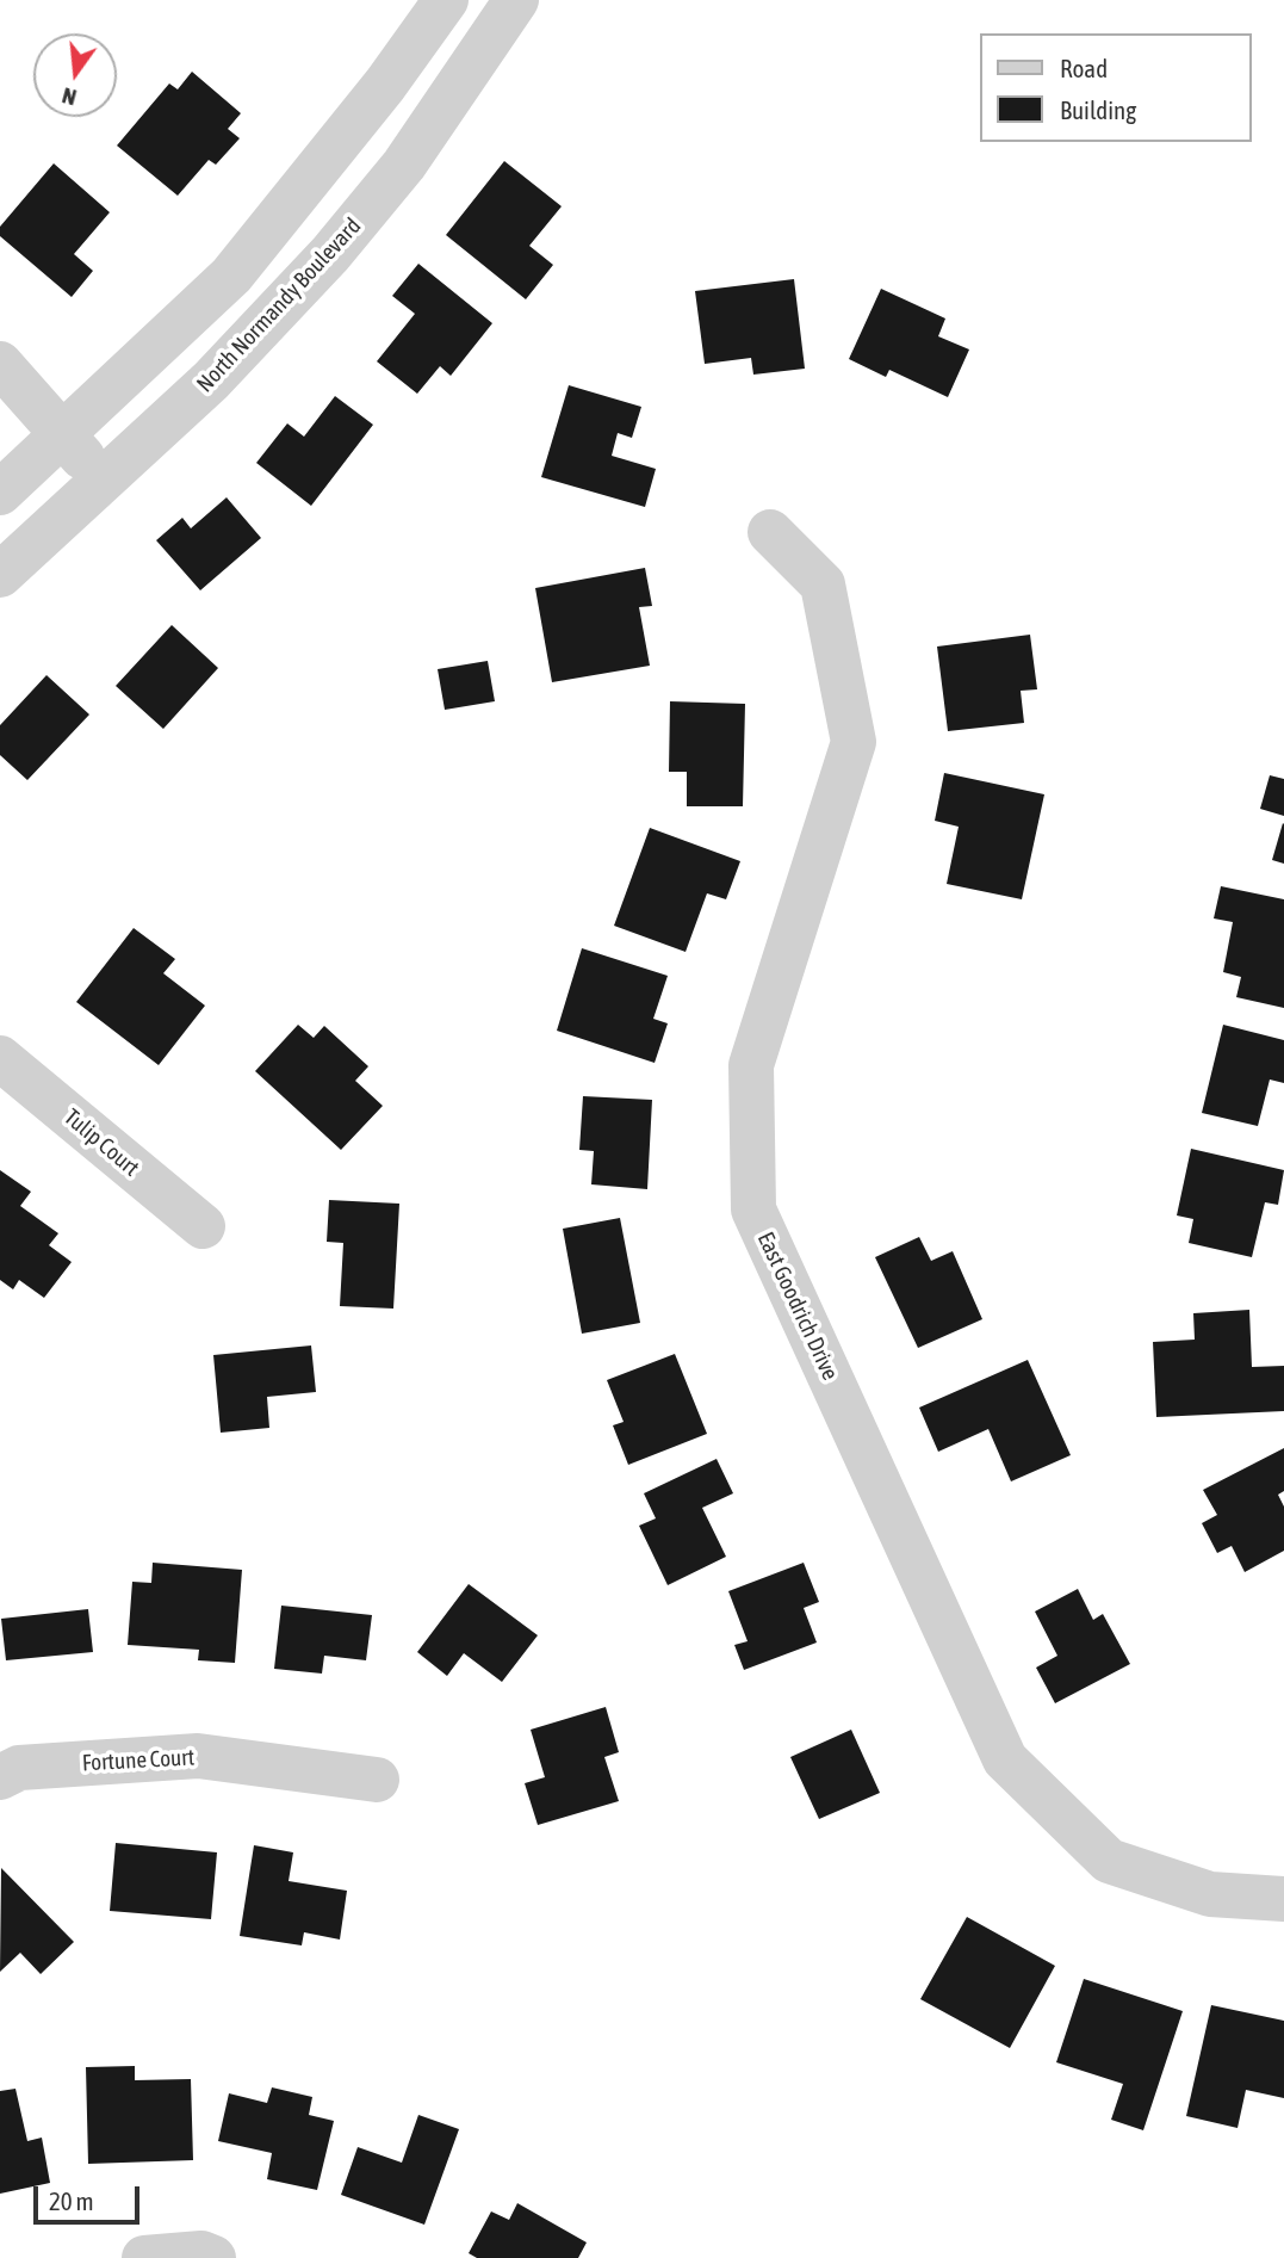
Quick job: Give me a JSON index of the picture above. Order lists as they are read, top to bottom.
{
  "streets": {
    "street": [
      "North Normandy Boulevard",
      "Tulip Court",
      "East Goodrich Drive",
      "Fortune Court"
    ]
  },
  "legend": ["Road", "Building"],
  "scale_bar": "20 m",
  "north": "bottom"
}
